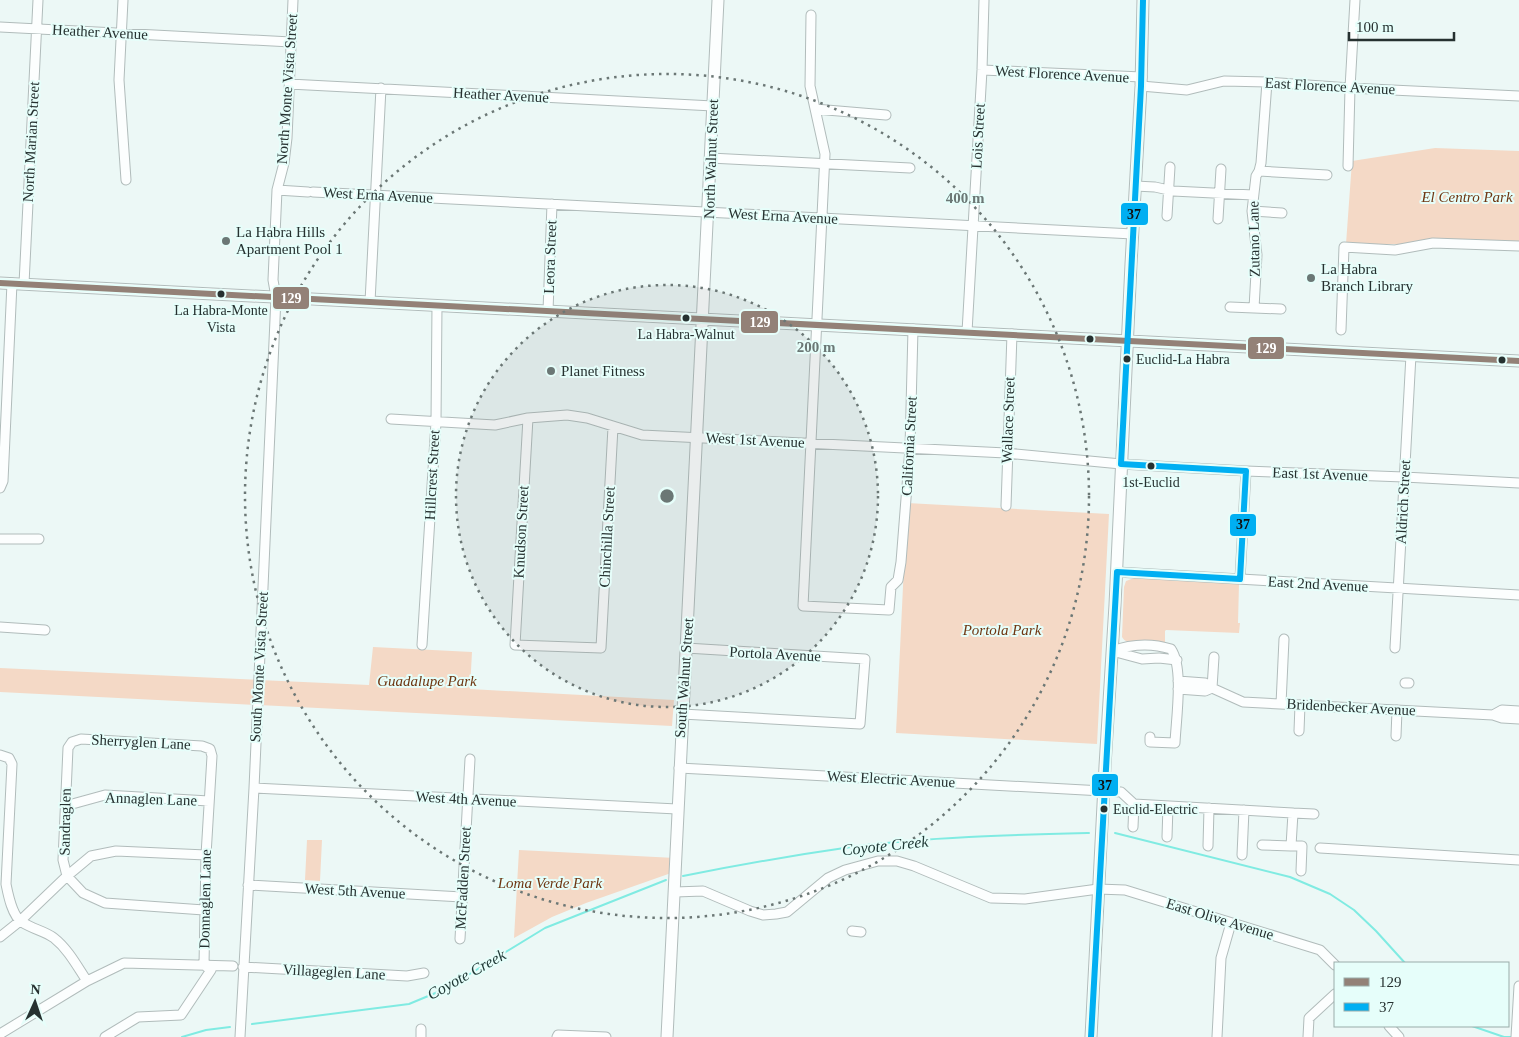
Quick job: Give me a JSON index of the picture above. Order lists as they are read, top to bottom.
{
  "streets": {
    "main road": ["North Walnut Street", "South Walnut Street"],
    "street": [
      "Heather Avenue",
      "West Florence Avenue",
      "East Florence Avenue",
      "North Monte Vista Street",
      "Lois Street",
      "North Marian Street",
      "West Erna Avenue",
      "Zutano Lane",
      "Leora Street",
      "Wallace Street",
      "West 1st Avenue",
      "California Street",
      "East 1st Avenue",
      "Hillcrest Street",
      "Aldrich Street",
      "Knudson Street",
      "Chinchilla Street",
      "East 2nd Avenue",
      "Portola Avenue",
      "South Monte Vista Street",
      "Bridenbecker Avenue",
      "Sherryglen Lane",
      "West Electric Avenue",
      "Annaglen Lane",
      "West 4th Avenue",
      "Sandraglen",
      "McFadden Street",
      "West 5th Avenue",
      "Donnaglen Lane",
      "East Olive Avenue",
      "Villageglen Lane"
    ]
  },
  "crossings": [
    ["Heather Avenue", "North Monte Vista Street"],
    ["Heather Avenue", "North Marian Street"],
    ["Heather Avenue", "North Walnut Street"],
    ["West Florence Avenue", "East Florence Avenue"],
    ["West Florence Avenue", "Lois Street"],
    ["East Florence Avenue", "Zutano Lane"],
    ["North Monte Vista Street", "West Erna Avenue"],
    ["North Monte Vista Street", "South Monte Vista Street"],
    ["Lois Street", "West Erna Avenue"],
    ["North Walnut Street", "West Erna Avenue"],
    ["North Walnut Street", "South Walnut Street"],
    ["West Erna Avenue", "Leora Street"],
    ["Wallace Street", "West 1st Avenue"],
    ["West 1st Avenue", "California Street"],
    ["West 1st Avenue", "East 1st Avenue"],
    ["West 1st Avenue", "Hillcrest Street"],
    ["West 1st Avenue", "Knudson Street"],
    ["West 1st Avenue", "Chinchilla Street"],
    ["West 1st Avenue", "South Walnut Street"],
    ["East 1st Avenue", "Aldrich Street"],
    ["Aldrich Street", "East 2nd Avenue"],
    ["Knudson Street", "Chinchilla Street"],
    ["Portola Avenue", "South Walnut Street"],
    ["South Monte Vista Street", "West 4th Avenue"],
    ["South Monte Vista Street", "West 5th Avenue"],
    ["South Monte Vista Street", "Villageglen Lane"],
    ["South Walnut Street", "West Electric Avenue"],
    ["South Walnut Street", "West 4th Avenue"],
    ["South Walnut Street", "East Olive Avenue"],
    ["Sherryglen Lane", "Sandraglen"],
    ["Sherryglen Lane", "Donnaglen Lane"],
    ["Annaglen Lane", "Sandraglen"],
    ["Annaglen Lane", "Donnaglen Lane"],
    ["West 4th Avenue", "McFadden Street"],
    ["Sandraglen", "Donnaglen Lane"],
    ["McFadden Street", "West 5th Avenue"]
  ],
  "water": ["Coyote Creek"],
  "parks": [
    "El Centro Park",
    "Portola Park",
    "Guadalupe Park",
    "Loma Verde Park"
  ],
  "places": [
    "La Habra Hills Apartment Pool 1",
    "La Habra Branch Library",
    "La Habra-Monte Vista",
    "La Habra-Walnut",
    "Euclid-La Habra",
    "Planet Fitness",
    "1st-Euclid",
    "Euclid-Electric"
  ],
  "lines": ["transit line 37", "transit line 129"],
  "legend": ["129", "37"],
  "scale_bar": "100 m",
  "north": "top",
  "rings": ["400 m", "200 m"]
}
